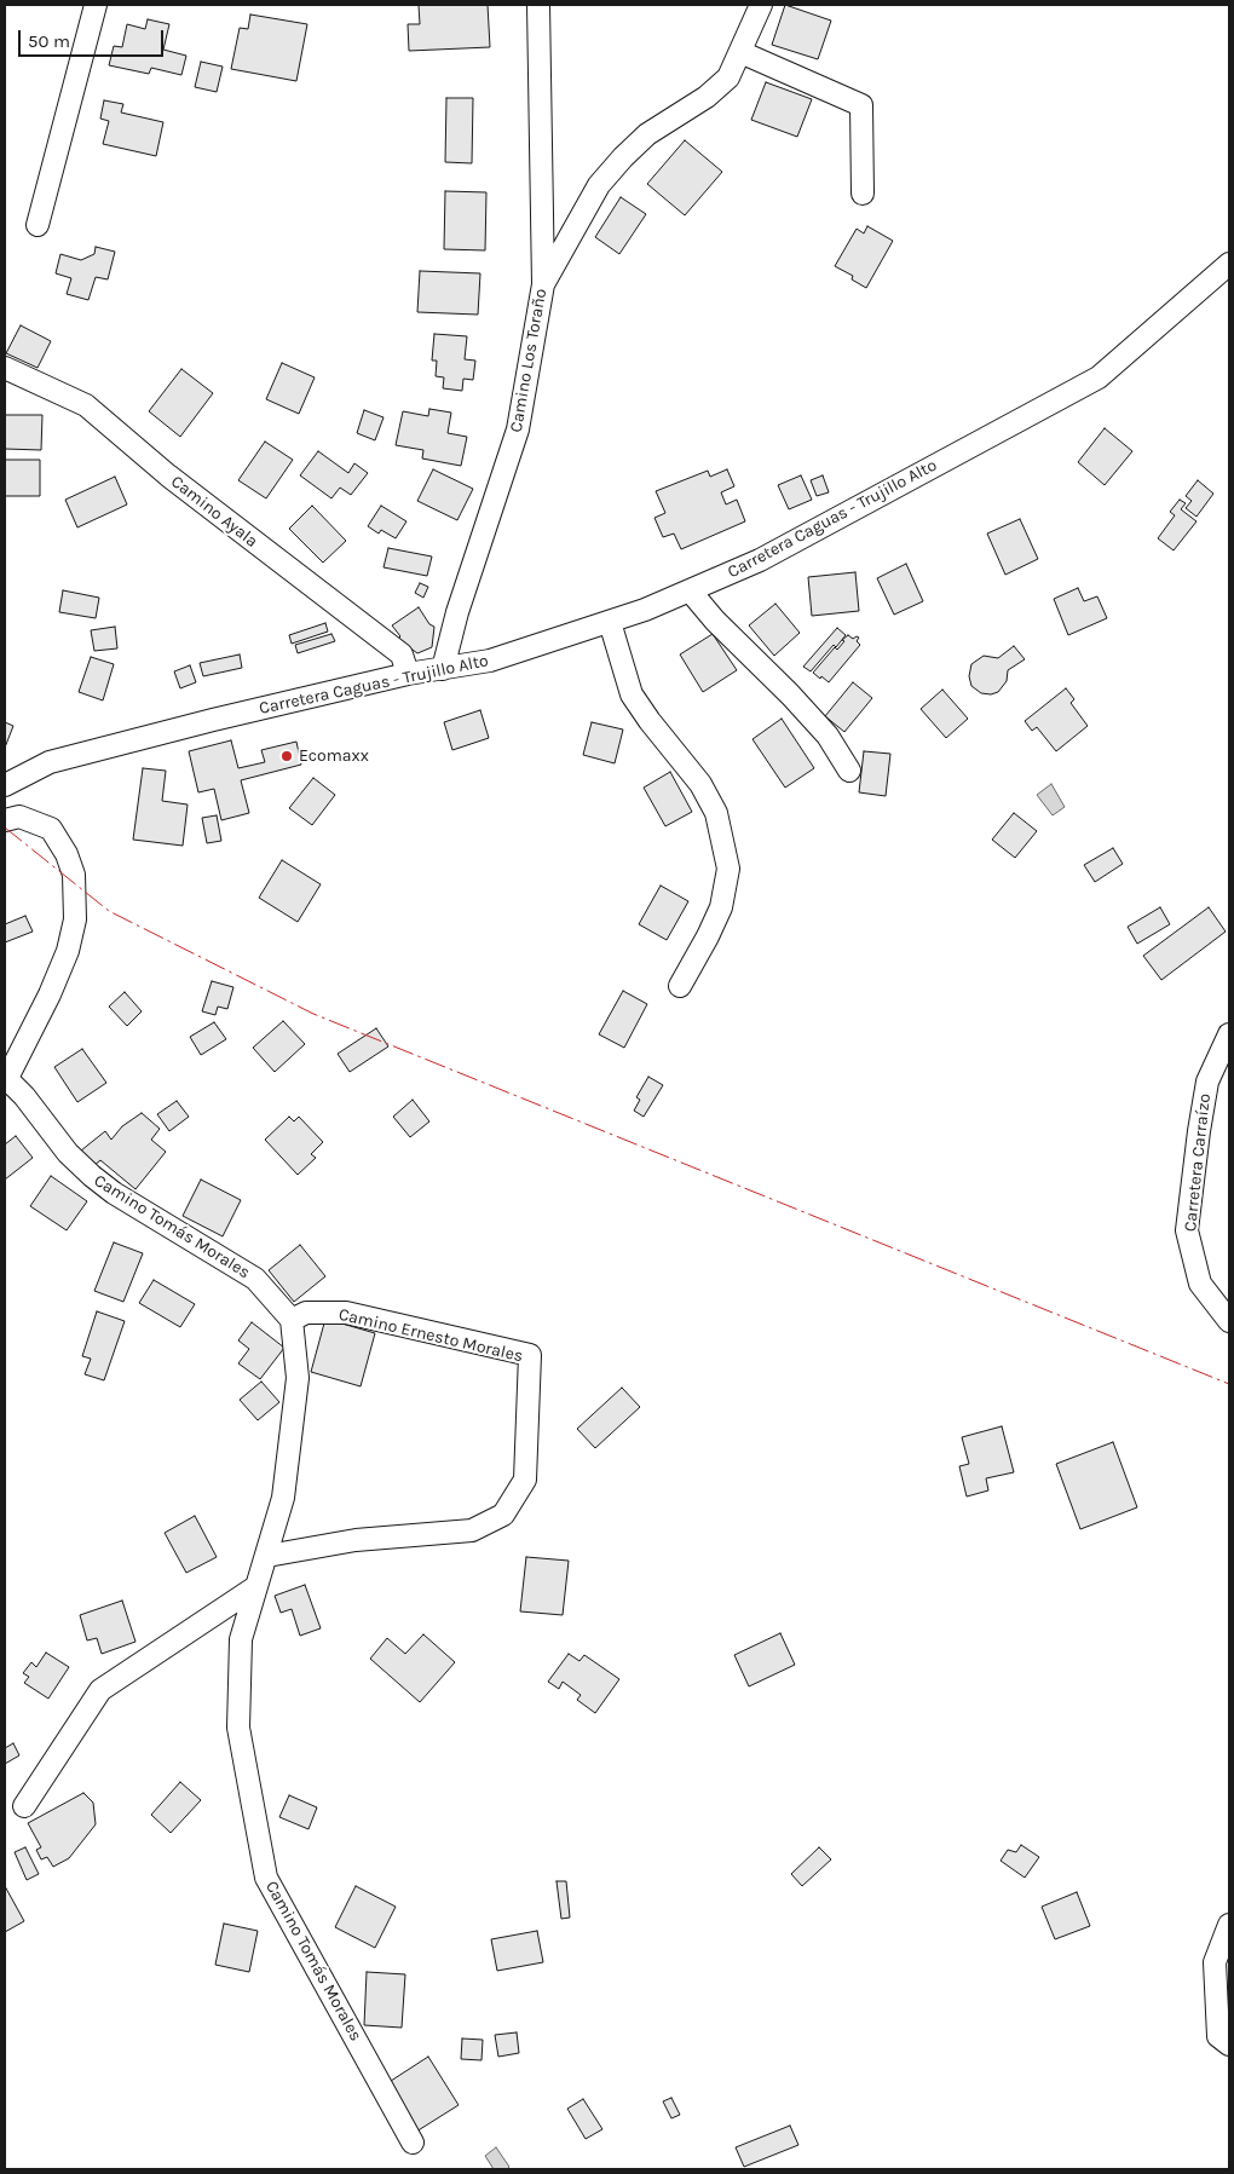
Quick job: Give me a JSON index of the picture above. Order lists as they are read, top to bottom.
{
  "streets": {
    "street": [
      "Camino Los Toraño",
      "Camino Ayala",
      "Carretera Caguas - Trujillo Alto",
      "Carretera Carraízo",
      "Camino Tomás Morales",
      "Camino Ernesto Morales"
    ]
  },
  "crossings": [
    ["Camino Los Toraño", "Carretera Caguas - Trujillo Alto"],
    ["Camino Ayala", "Carretera Caguas - Trujillo Alto"],
    ["Camino Tomás Morales", "Camino Ernesto Morales"]
  ],
  "places": ["Ecomaxx"],
  "scale_bar": "50 m"
}
